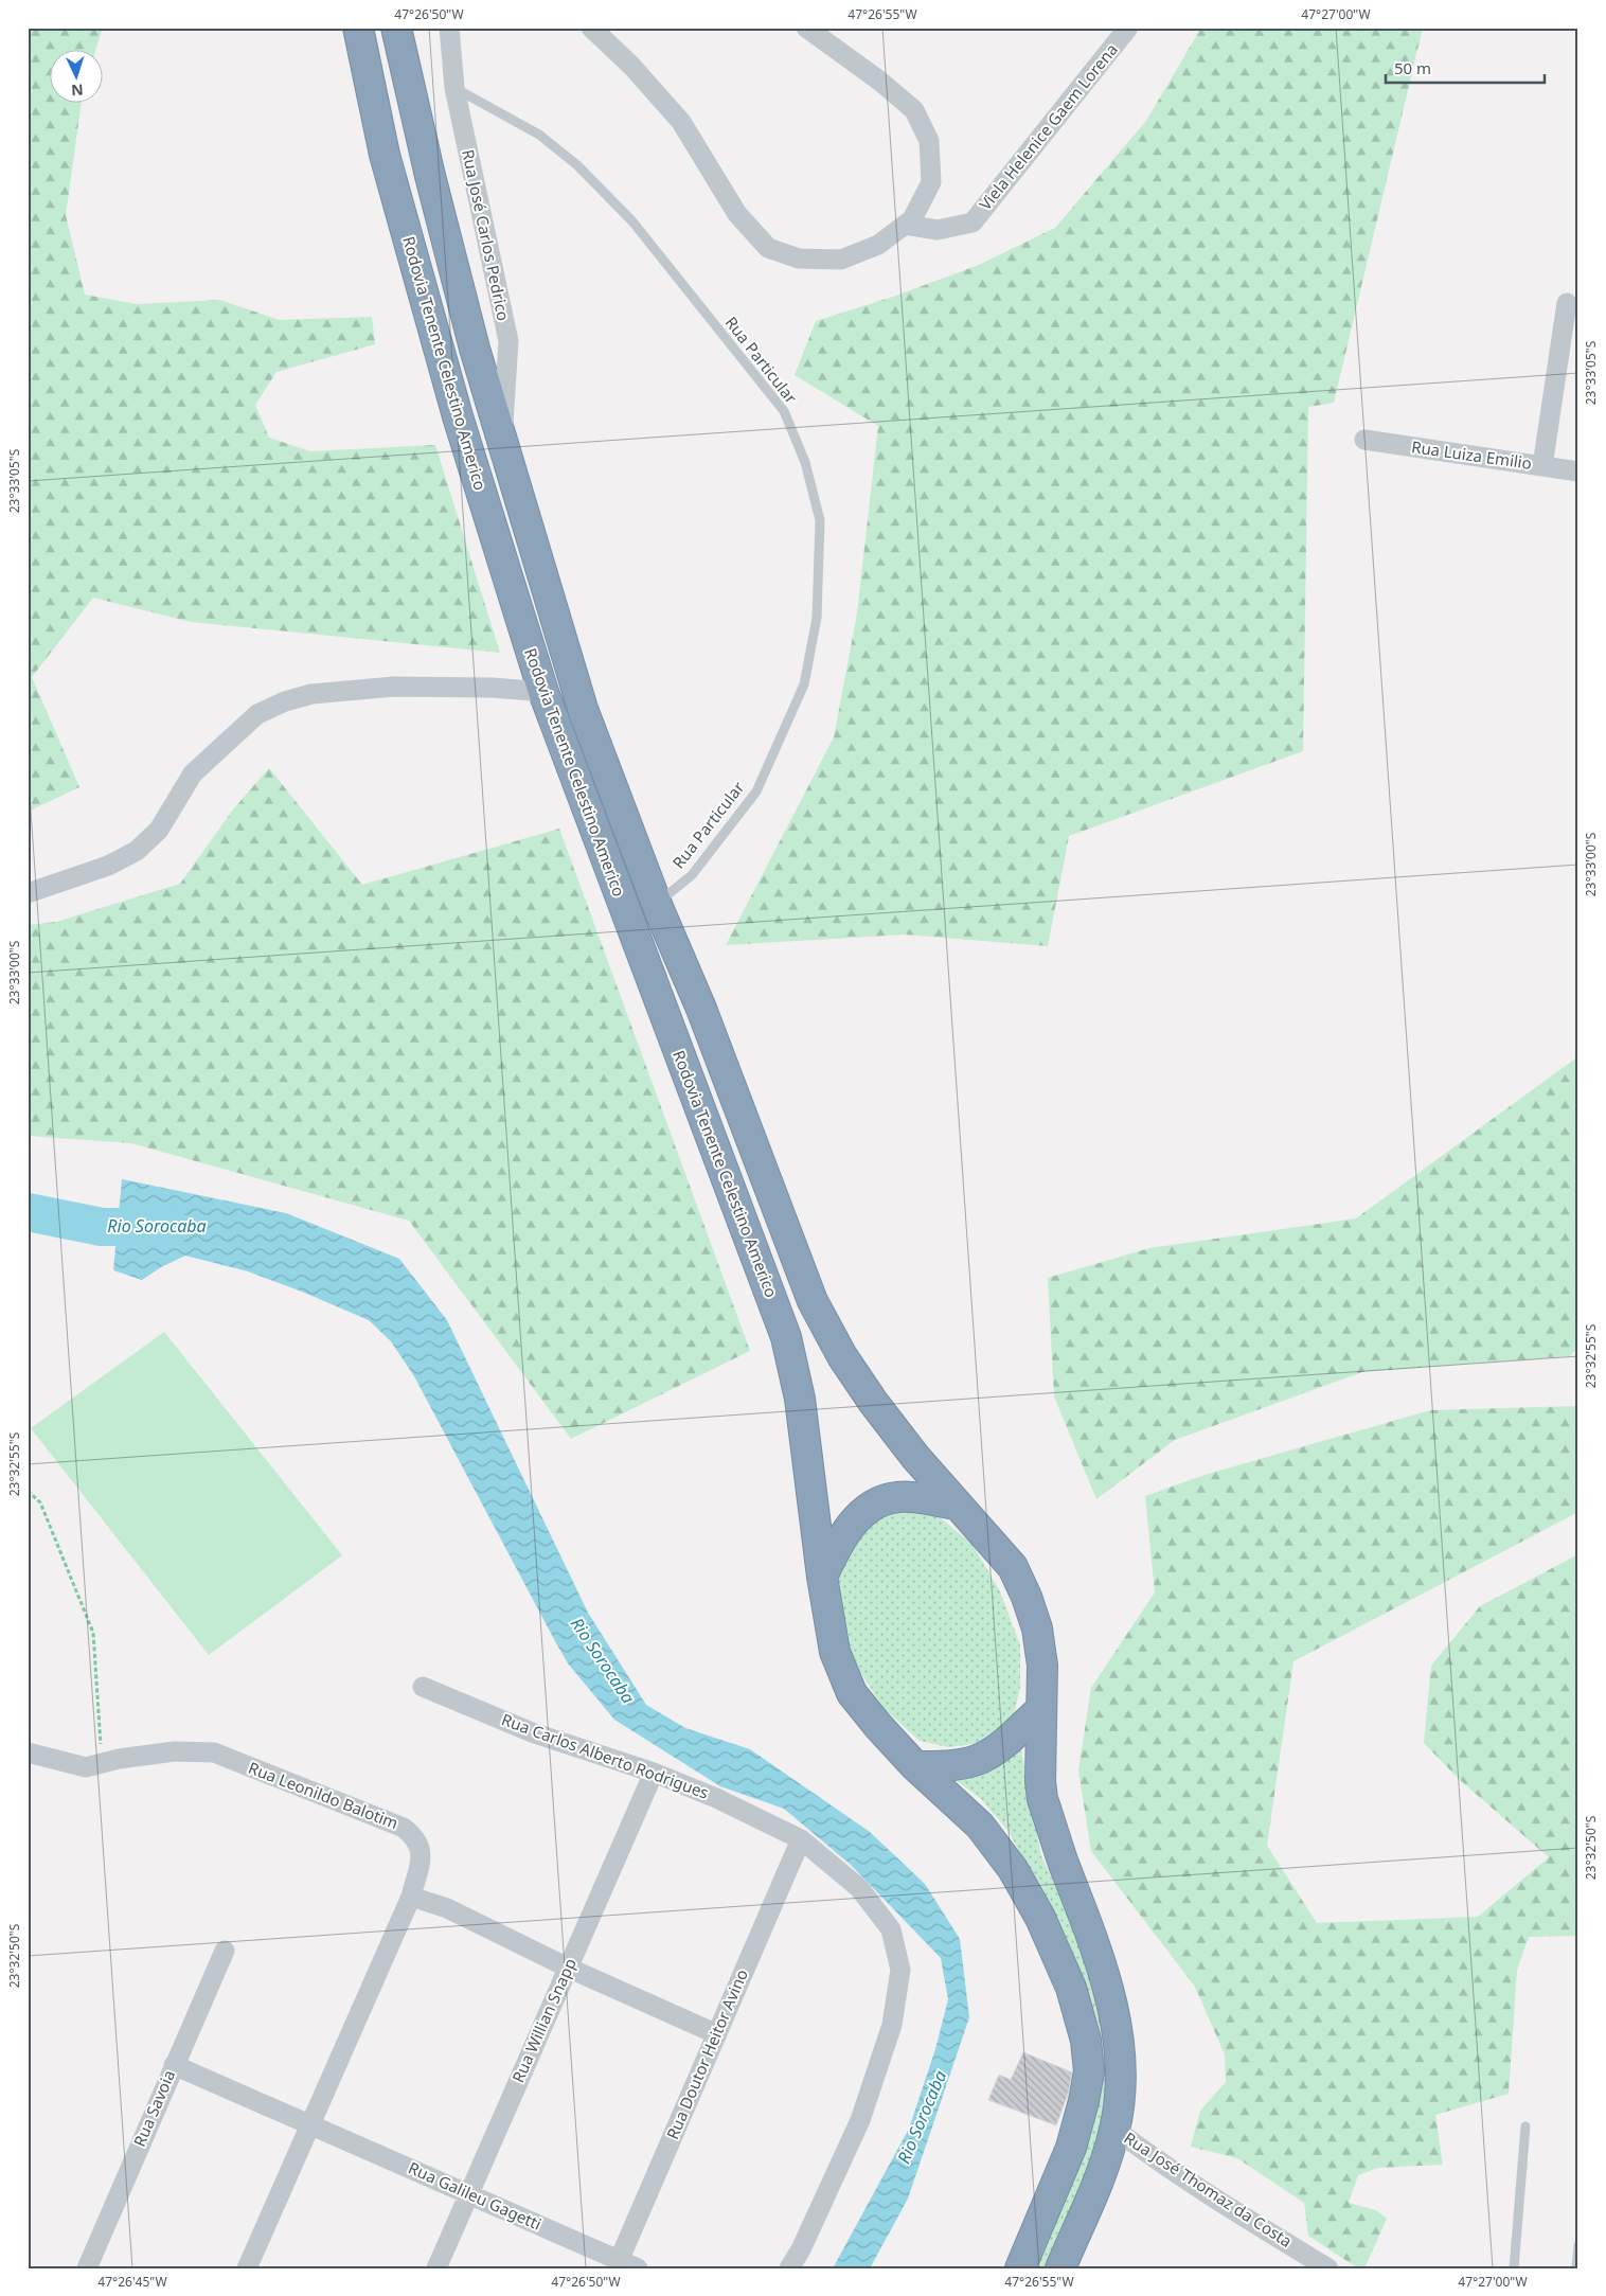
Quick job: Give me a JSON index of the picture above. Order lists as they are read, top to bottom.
{
  "streets": {
    "highway": ["Rodovia Tenente Celestino Americo"],
    "street": [
      "Viela Helenice Gaem Lorena",
      "Rua José Carlos Pedrico",
      "Rua Luiza Emilio",
      "Rua Carlos Alberto Rodrigues",
      "Rua Leonildo Balotim",
      "Rua Willian Snapp",
      "Rua Doutor Heitor Avino",
      "Rua Savoia",
      "Rua José Thomaz da Costa",
      "Rua Galileu Gagetti"
    ],
    "lane": ["Rua Particular"]
  },
  "crossings": [
    ["Rua José Carlos Pedrico", "Rua Particular"],
    ["Rua José Carlos Pedrico", "Rodovia Tenente Celestino Americo"],
    ["Rua Particular", "Rodovia Tenente Celestino Americo"],
    ["Rodovia Tenente Celestino Americo", "Rua José Thomaz da Costa"],
    ["Rua Carlos Alberto Rodrigues", "Rua Willian Snapp"],
    ["Rua Carlos Alberto Rodrigues", "Rua Doutor Heitor Avino"],
    ["Rua Willian Snapp", "Rua Galileu Gagetti"],
    ["Rua Doutor Heitor Avino", "Rua Galileu Gagetti"],
    ["Rua Savoia", "Rua Galileu Gagetti"]
  ],
  "water": ["Rio Sorocaba"],
  "scale_bar": "50 m",
  "north": "bottom",
  "coordinates": [
    "47°26'50\"W",
    "47°26'55\"W",
    "47°27'00\"W",
    "23°33'05\"S",
    "23°33'00\"S",
    "23°32'55\"S",
    "23°32'50\"S",
    "47°26'45\"W"
  ]
}
